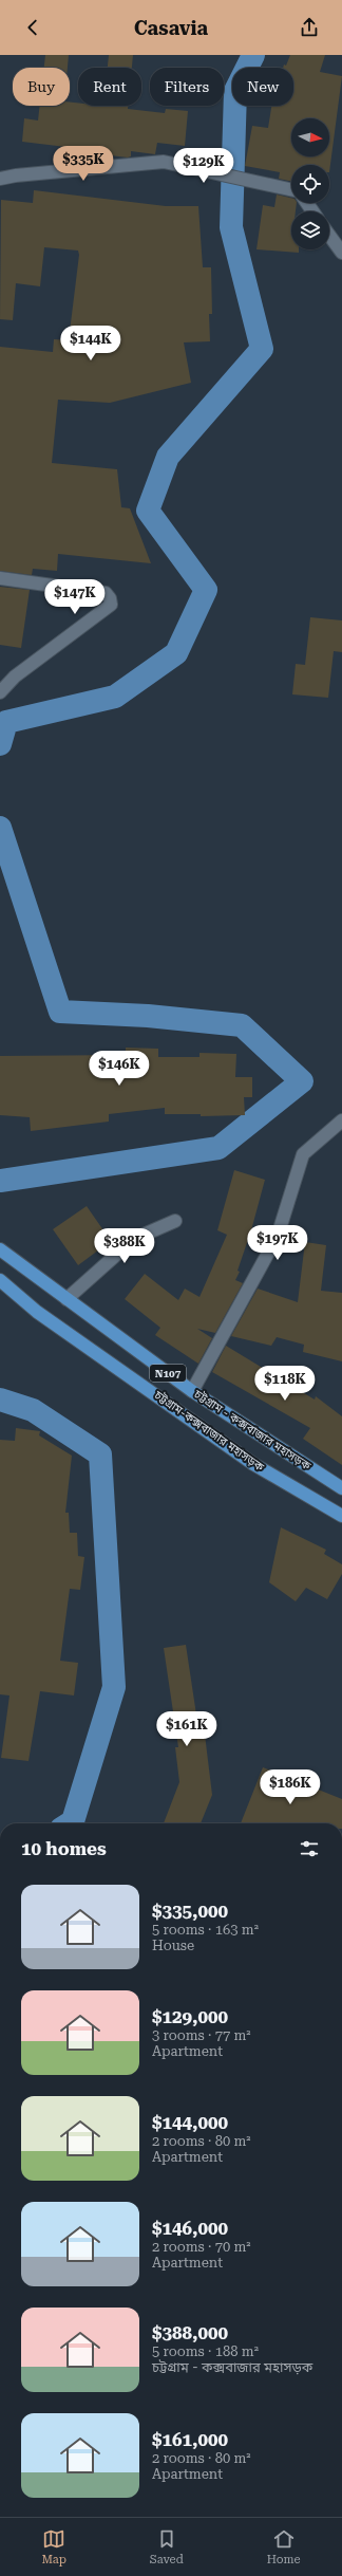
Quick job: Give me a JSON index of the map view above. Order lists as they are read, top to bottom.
{
  "streets": {
    "highway": ["N107", "চট্টগ্রাম - কক্সবাজার মহাসড়ক", "চট্টগ্রাম-কক্সবাজার মহাসড়ক"]
  },
  "north": "right",
  "page": {
    "header": "Casavia",
    "chip": [
      "Buy",
      "Rent",
      "Filters",
      "New"
    ],
    "price": [
      "$335K",
      "$129K",
      "$144K",
      "$147K",
      "$146K",
      "$197K",
      "$388K",
      "$118K",
      "$161K",
      "$186K"
    ],
    "heading": "10 homes",
    "list": [
      {
        "name": "$335,000",
        "note": "5 rooms · 163 m² · House"
      },
      {
        "name": "$129,000",
        "note": "3 rooms · 77 m² · Apartment"
      },
      {
        "name": "$144,000",
        "note": "2 rooms · 80 m² · Apartment"
      },
      {
        "name": "$146,000",
        "note": "2 rooms · 70 m² · Apartment"
      },
      {
        "name": "$388,000",
        "note": "5 rooms · 188 m² · চট্টগ্রাম - কক্সবাজার মহাসড়ক"
      },
      {
        "name": "$161,000",
        "note": "2 rooms · 80 m² · Apartment"
      }
    ],
    "tabs": ["Map", "Saved", "Home"]
  }
}
